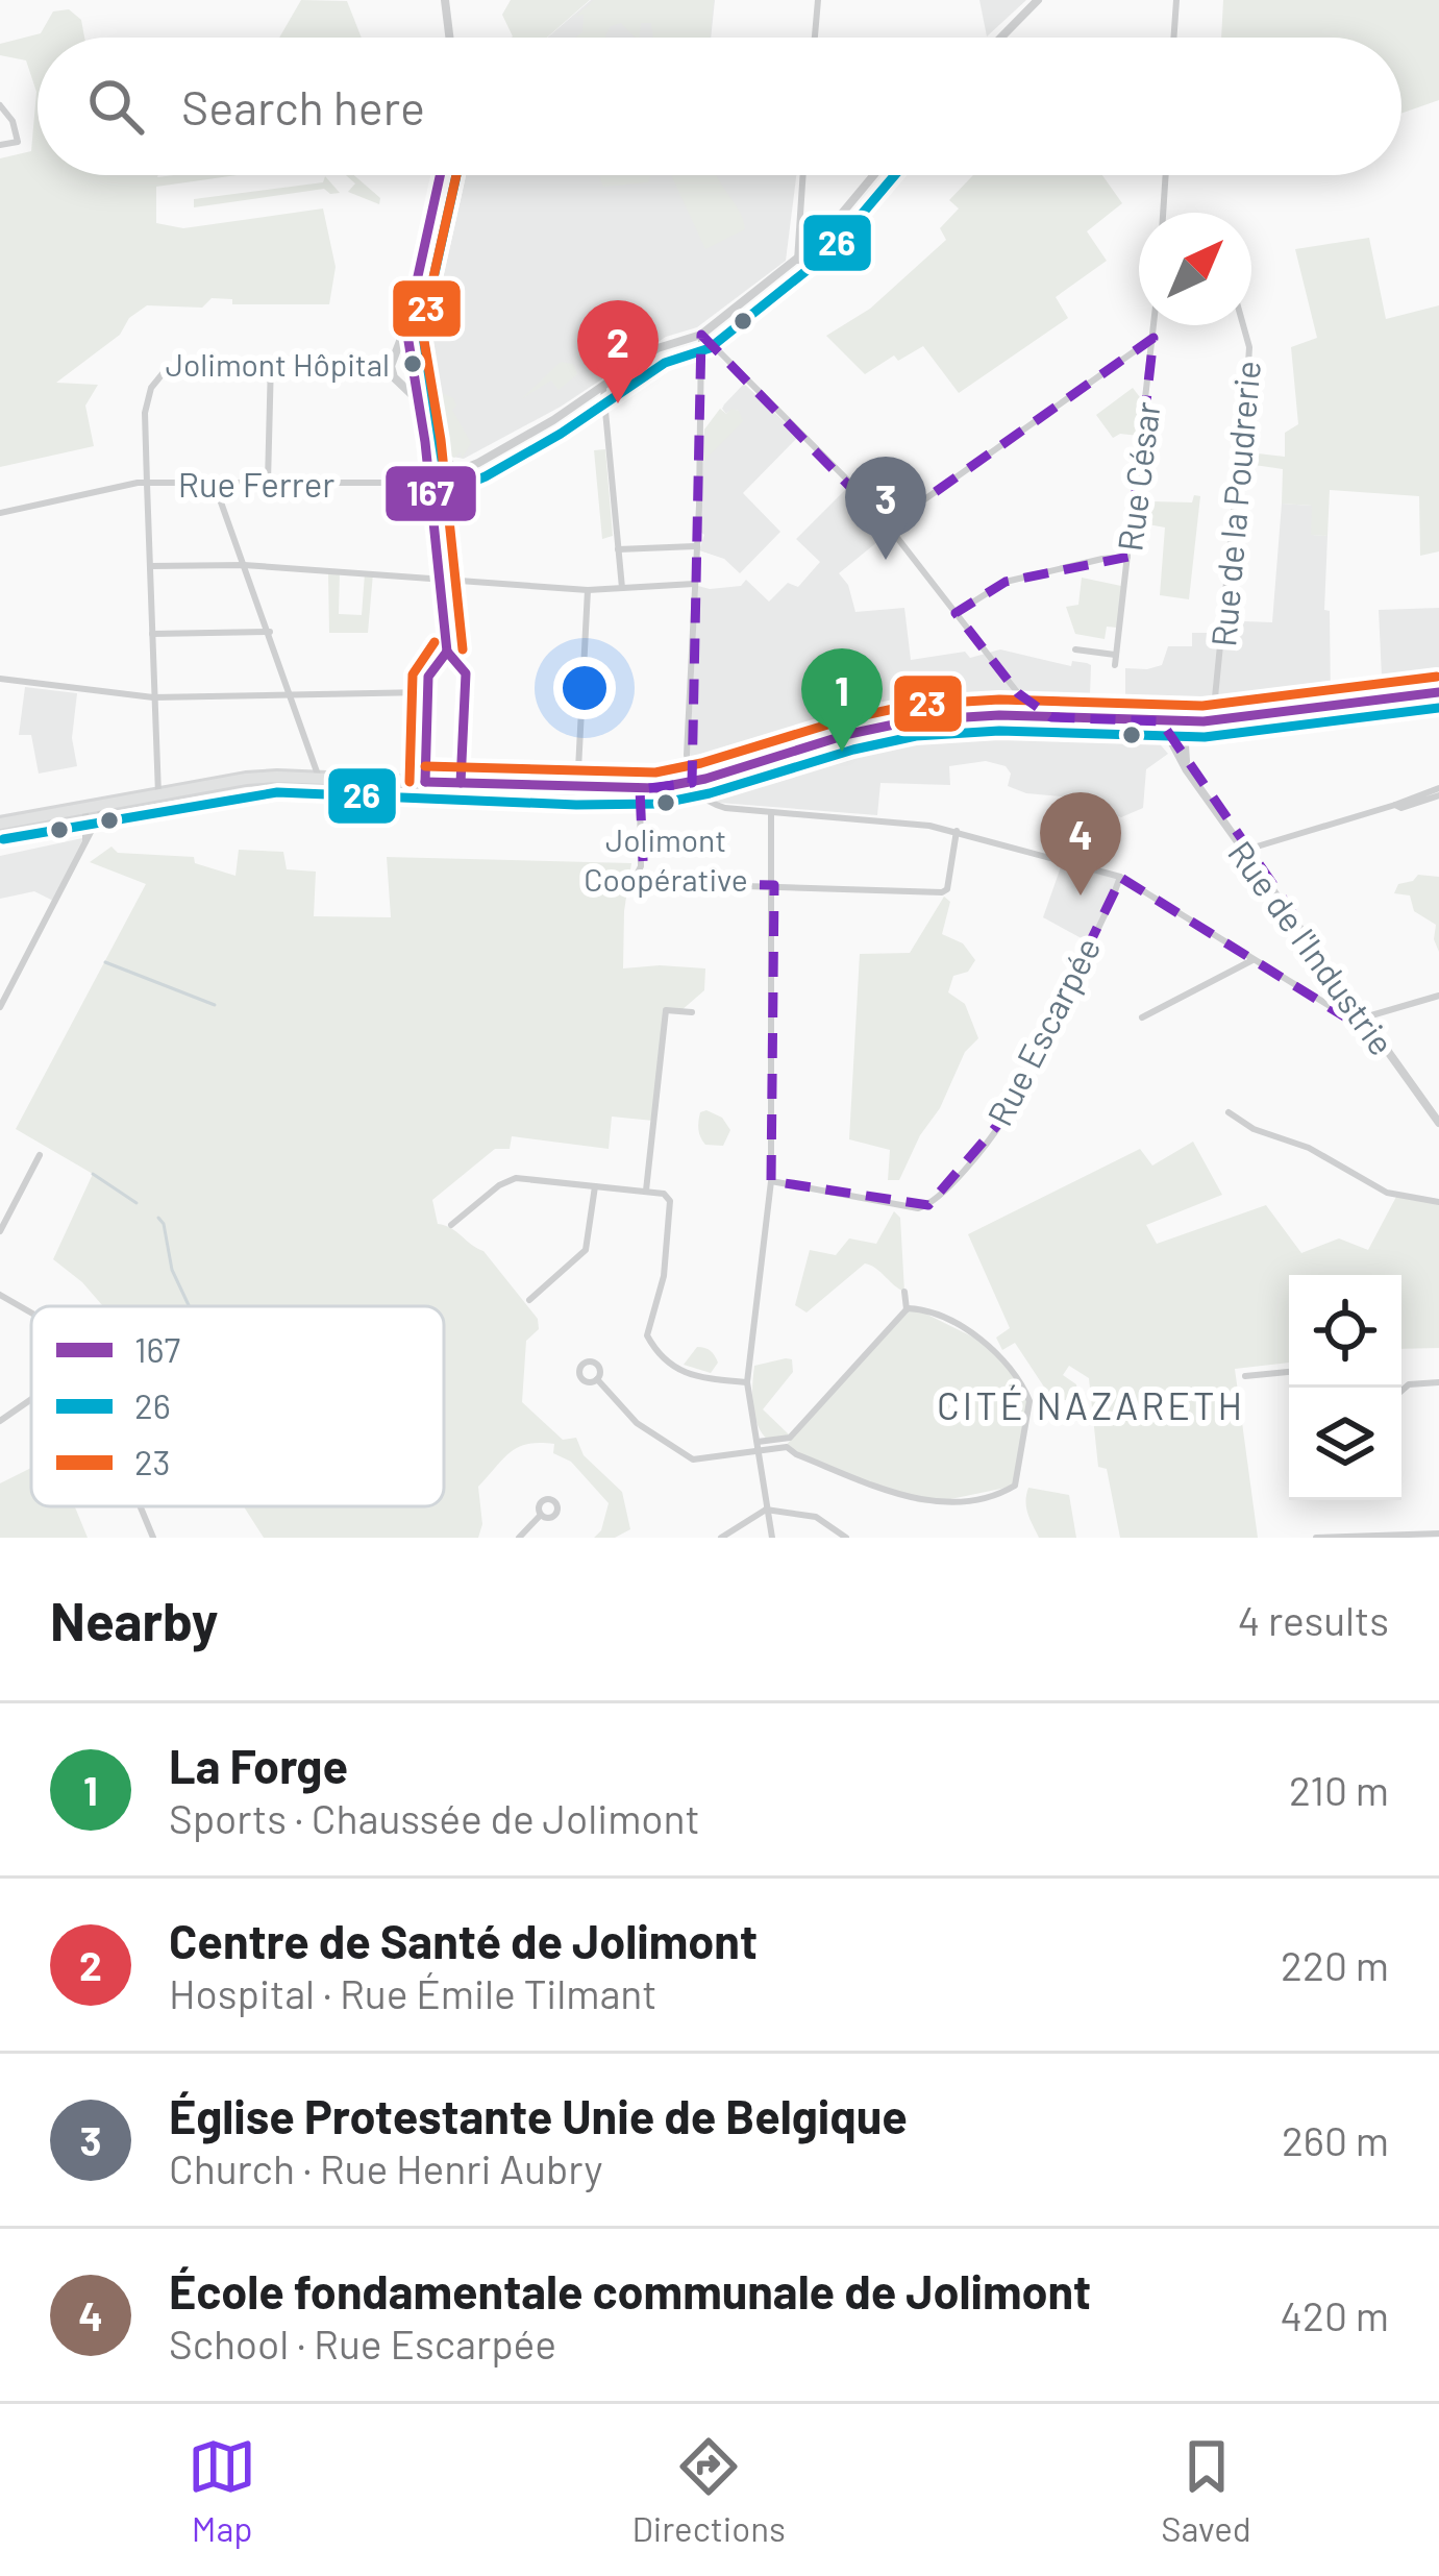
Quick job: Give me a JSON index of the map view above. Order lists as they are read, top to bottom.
{
  "streets": {
    "street": [
      "Rue César",
      "Rue Ferrer",
      "Rue de la Poudrerie",
      "Rue de l'Industrie",
      "Rue Escarpée"
    ]
  },
  "districts": ["CITÉ NAZARETH"],
  "places": ["Jolimont Hôpital", "Jolimont Coopérative"],
  "lines": ["transit line 167", "transit line 26", "transit line 23"],
  "legend": ["167", "26", "23"],
  "north": "top right",
  "page": {
    "search": "Search here",
    "pins": [
      "2",
      "3",
      "1",
      "4"
    ],
    "heading": ["Nearby", "4 results"],
    "list": [
      {
        "mark": "1",
        "name": "La Forge",
        "note": "Sports · Chaussée de Jolimont",
        "value": "210 m"
      },
      {
        "mark": "2",
        "name": "Centre de Santé de Jolimont",
        "note": "Hospital · Rue Émile Tilmant",
        "value": "220 m"
      },
      {
        "mark": "3",
        "name": "Église Protestante Unie de Belgique",
        "note": "Church · Rue Henri Aubry",
        "value": "260 m"
      },
      {
        "mark": "4",
        "name": "École fondamentale communale de Jolimont",
        "note": "School · Rue Escarpée",
        "value": "420 m"
      }
    ],
    "nav": ["Map", "Directions", "Saved"]
  }
}
